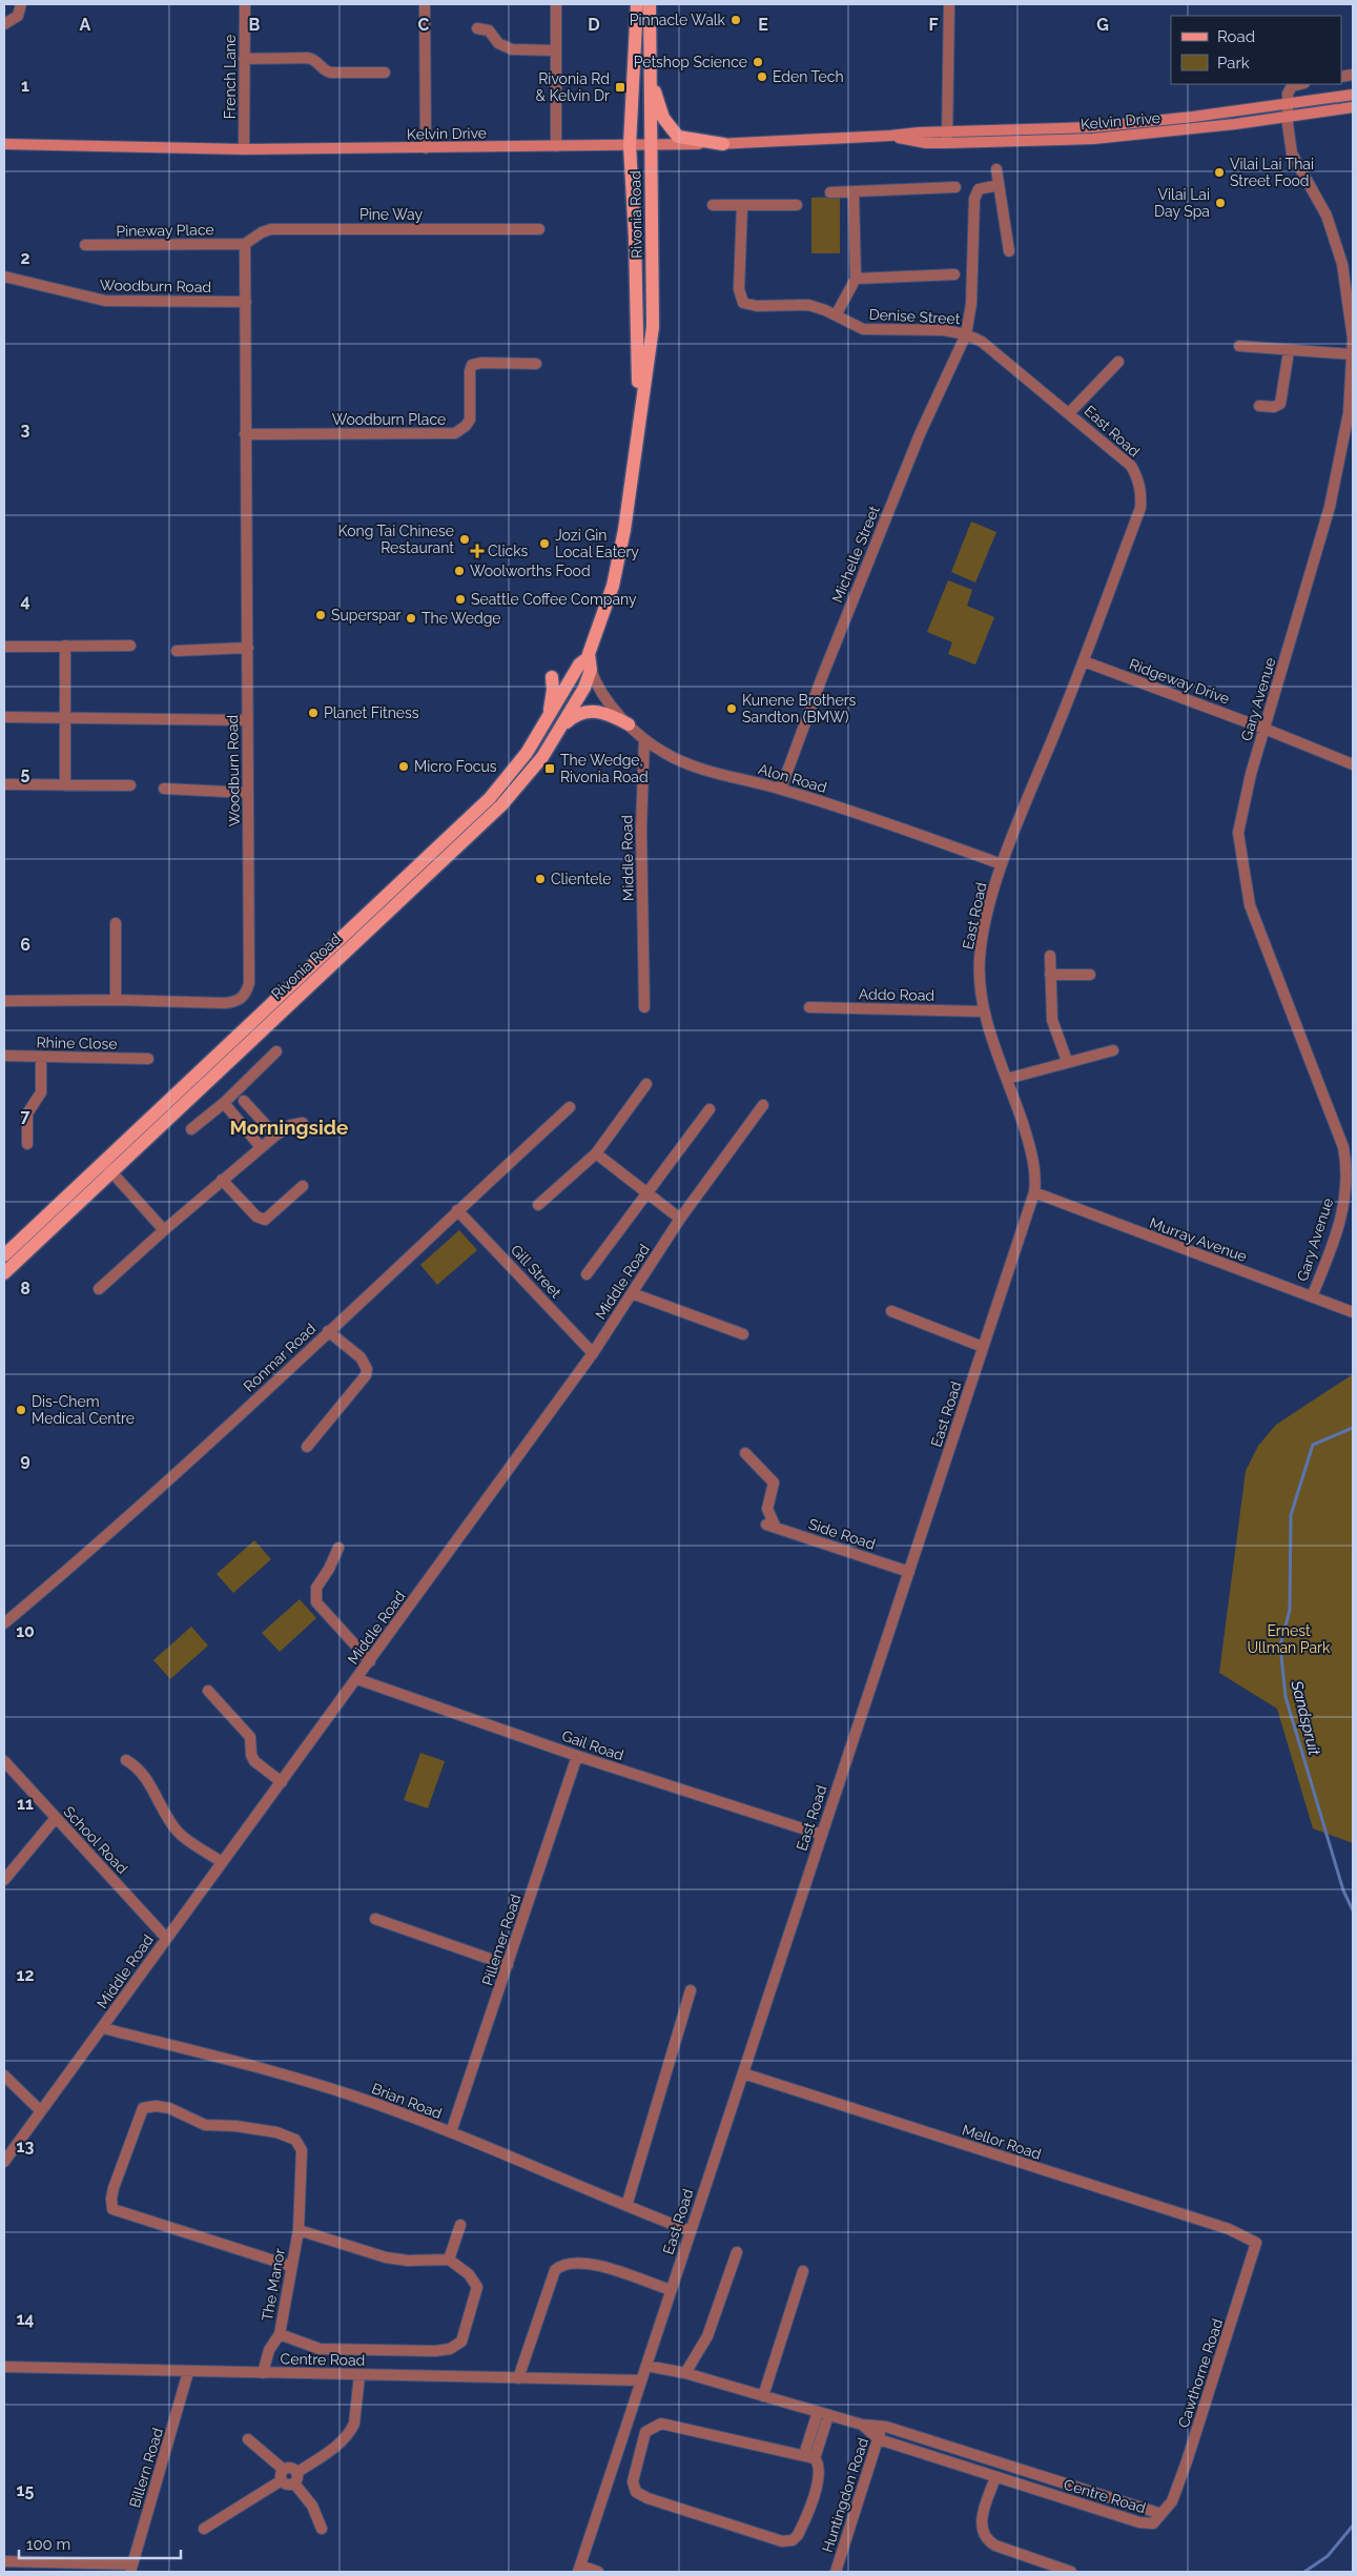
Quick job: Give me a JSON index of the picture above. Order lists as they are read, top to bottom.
{
  "streets": {
    "main road": ["Kelvin Drive", "Rivonia Road"],
    "street": [
      "French Lane",
      "Pine Way",
      "Pineway Place",
      "Woodburn Road",
      "Denise Street",
      "Woodburn Place",
      "East Road",
      "Michelle Street",
      "Ridgeway Drive",
      "Gary Avenue",
      "Alon Road",
      "Middle Road",
      "Addo Road",
      "Rhine Close",
      "Murray Avenue",
      "Gill Street",
      "Ronmar Road",
      "Side Road",
      "Gail Road",
      "School Road",
      "Pillemer Road",
      "Brian Road",
      "Mellor Road",
      "The Manor",
      "Centre Road",
      "Cawthorne Road",
      "Billern Road",
      "Huntingdon Road"
    ]
  },
  "crossings": [
    ["French Lane", "Kelvin Drive"],
    ["Kelvin Drive", "Rivonia Road"],
    ["Kelvin Drive", "Gary Avenue"],
    ["Pine Way", "Pineway Place"],
    ["Pine Way", "Woodburn Road"],
    ["Rivonia Road", "Alon Road"],
    ["Pineway Place", "Woodburn Road"],
    ["Woodburn Road", "Woodburn Place"],
    ["Denise Street", "East Road"],
    ["Denise Street", "Michelle Street"],
    ["East Road", "Michelle Street"],
    ["East Road", "Ridgeway Drive"],
    ["East Road", "Alon Road"],
    ["East Road", "Addo Road"],
    ["East Road", "Murray Avenue"],
    ["East Road", "Side Road"],
    ["East Road", "Gail Road"],
    ["East Road", "Brian Road"],
    ["East Road", "Mellor Road"],
    ["East Road", "Centre Road"],
    ["Michelle Street", "Alon Road"],
    ["Ridgeway Drive", "Gary Avenue"],
    ["Gary Avenue", "Murray Avenue"],
    ["Alon Road", "Middle Road"],
    ["Middle Road", "Gill Street"],
    ["Middle Road", "Gail Road"],
    ["Middle Road", "School Road"],
    ["Middle Road", "Brian Road"],
    ["Gill Street", "Ronmar Road"],
    ["Gail Road", "Pillemer Road"],
    ["Pillemer Road", "Brian Road"],
    ["Mellor Road", "Cawthorne Road"],
    ["The Manor", "Centre Road"],
    ["Centre Road", "Cawthorne Road"],
    ["Centre Road", "Billern Road"],
    ["Centre Road", "Huntingdon Road"]
  ],
  "districts": ["Morningside"],
  "water": ["Sandspruit"],
  "parks": ["Ernest Ullman Park"],
  "places": {
    "other": [
      "Pinnacle Walk",
      "Petshop Science",
      "Eden Tech",
      "Vilai Lai Thai Street Food",
      "Vilai Lai Day Spa",
      "Kong Tai Chinese Restaurant",
      "Jozi Gin Local Eatery",
      "Woolworths Food",
      "Seattle Coffee Company",
      "Superspar",
      "The Wedge",
      "Kunene Brothers Sandton (BMW)",
      "Planet Fitness",
      "Micro Focus",
      "Clientele",
      "Dis-Chem Medical Centre"
    ],
    "transit": ["Rivonia Rd & Kelvin Dr", "The Wedge, Rivonia Road"],
    "health": ["Clicks"]
  },
  "legend": ["Road", "Park"],
  "scale_bar": "100 m",
  "grid": {
    "columns": [
      "A",
      "B",
      "C",
      "D",
      "E",
      "F",
      "G"
    ],
    "rows": [
      "1",
      "2",
      "3",
      "4",
      "5",
      "6",
      "7",
      "8",
      "9",
      "10",
      "11",
      "12",
      "13",
      "14",
      "15"
    ]
  }
}
